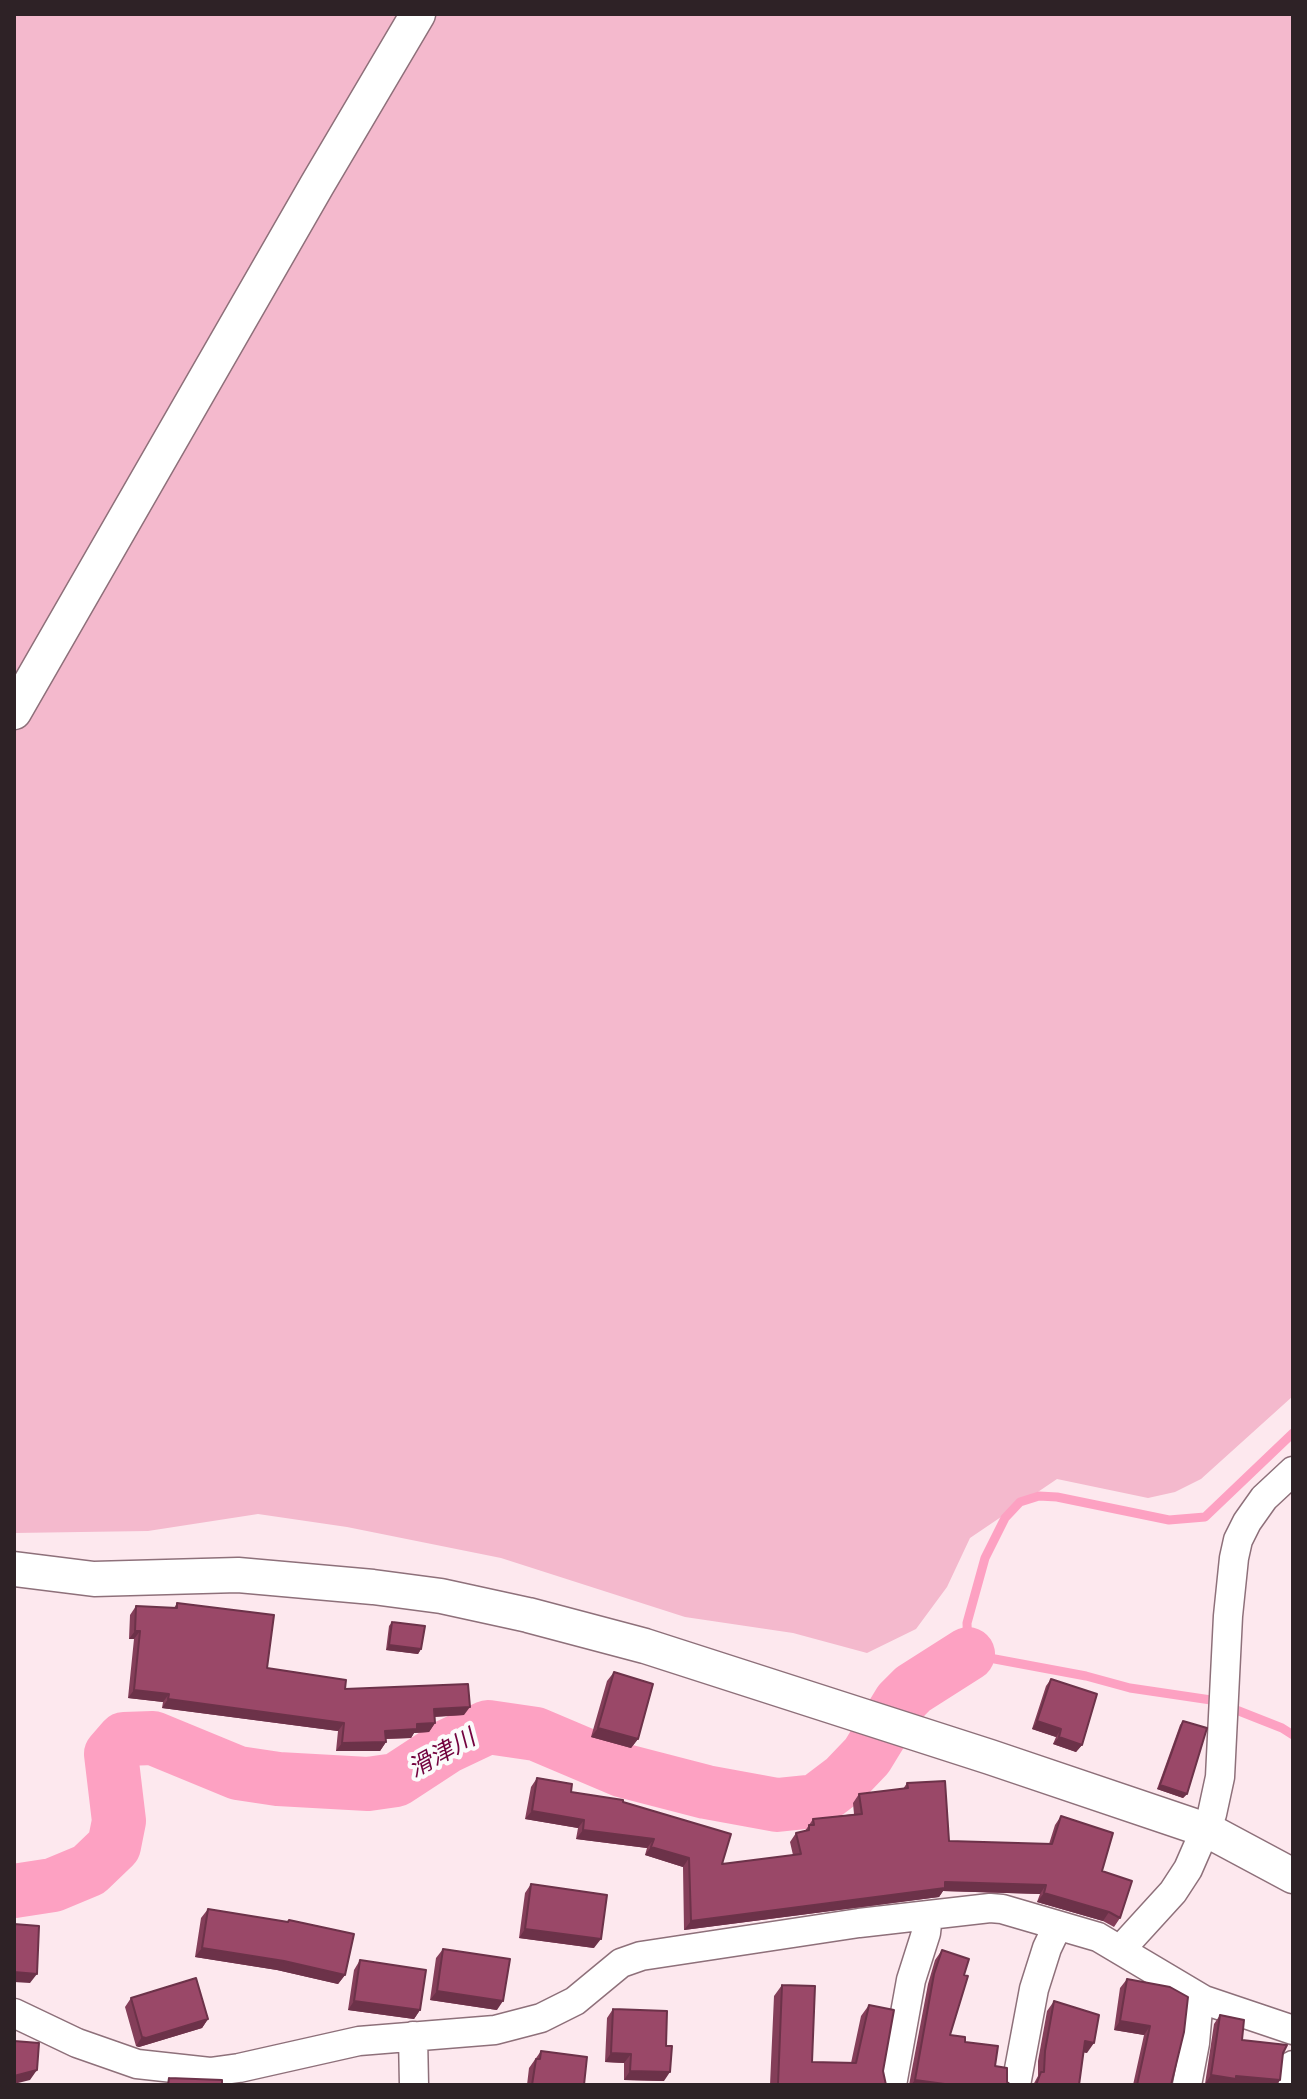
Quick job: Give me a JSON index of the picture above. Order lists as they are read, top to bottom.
{
  "water": ["滑津川"]
}
